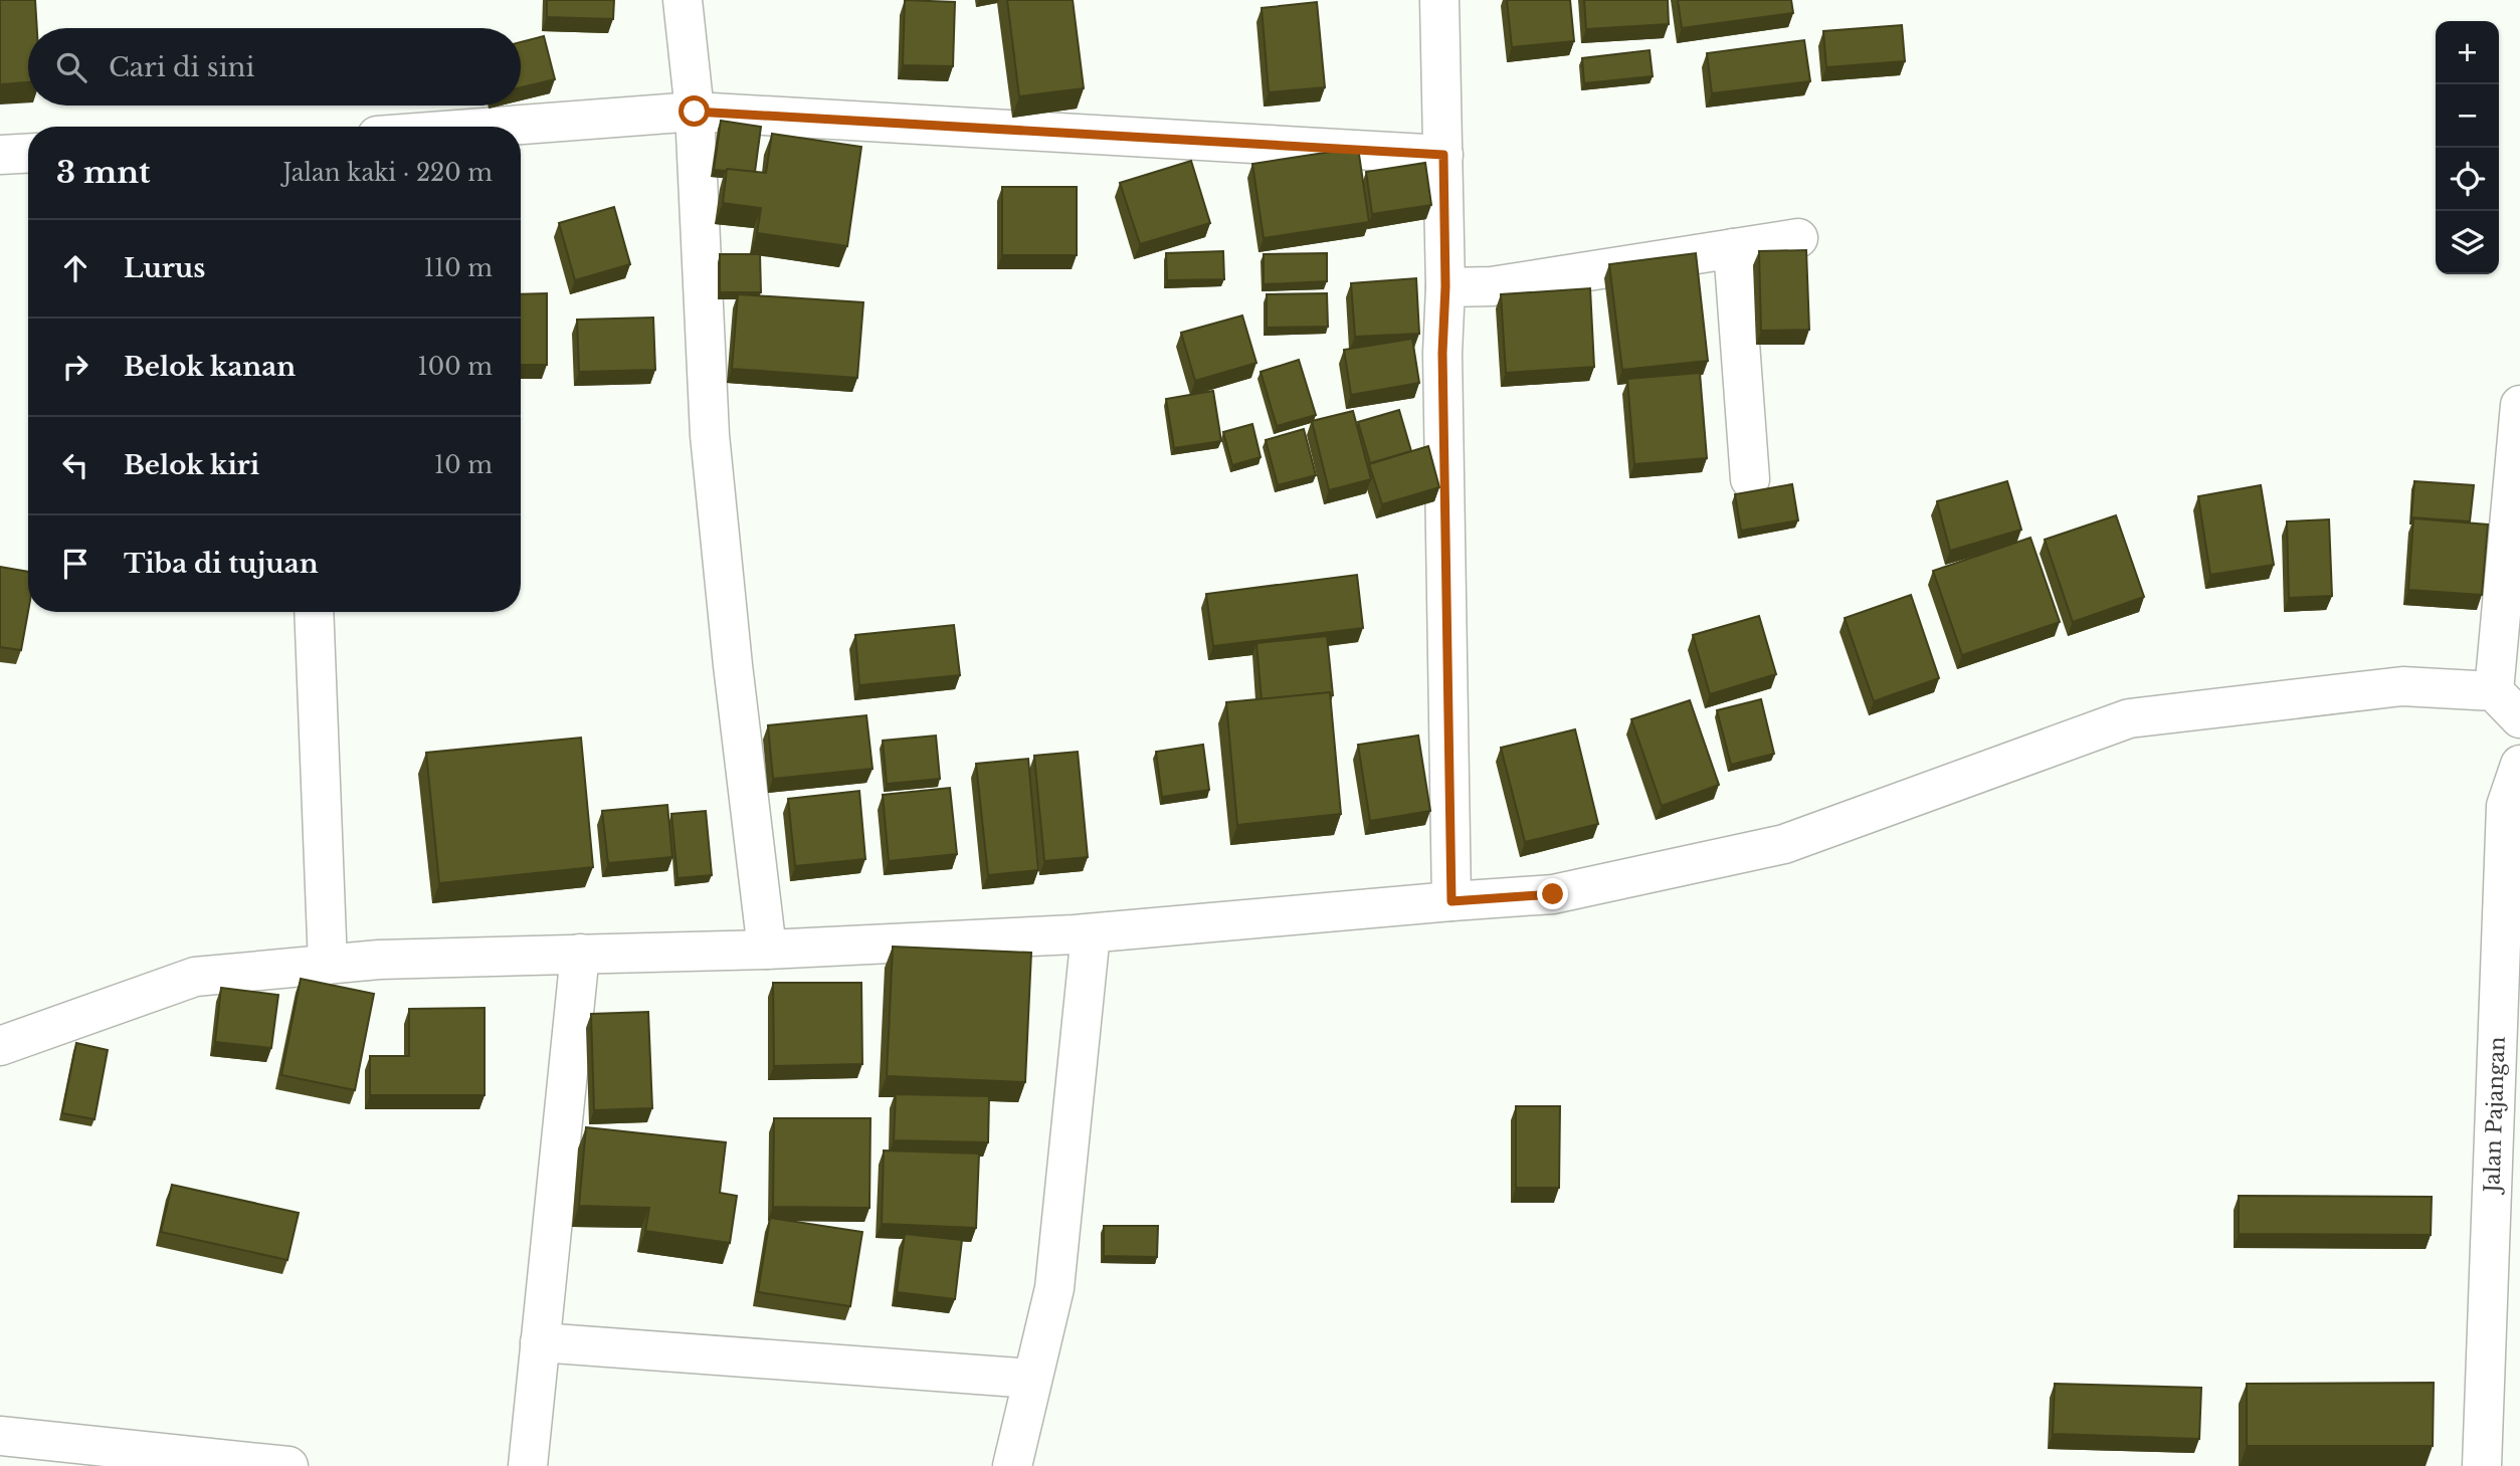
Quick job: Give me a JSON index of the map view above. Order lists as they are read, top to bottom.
{
  "streets": {
    "street": ["Jalan Pajangan"]
  },
  "page": {
    "map_buttons": ["+", "−"],
    "search": "Cari di sini",
    "heading": ["3 mnt", "Jalan kaki · 220 m"],
    "list": [
      ["Lurus", "110 m"],
      ["Belok kanan", "100 m"],
      ["Belok kiri", "10 m"],
      "Tiba di tujuan"
    ]
  }
}
